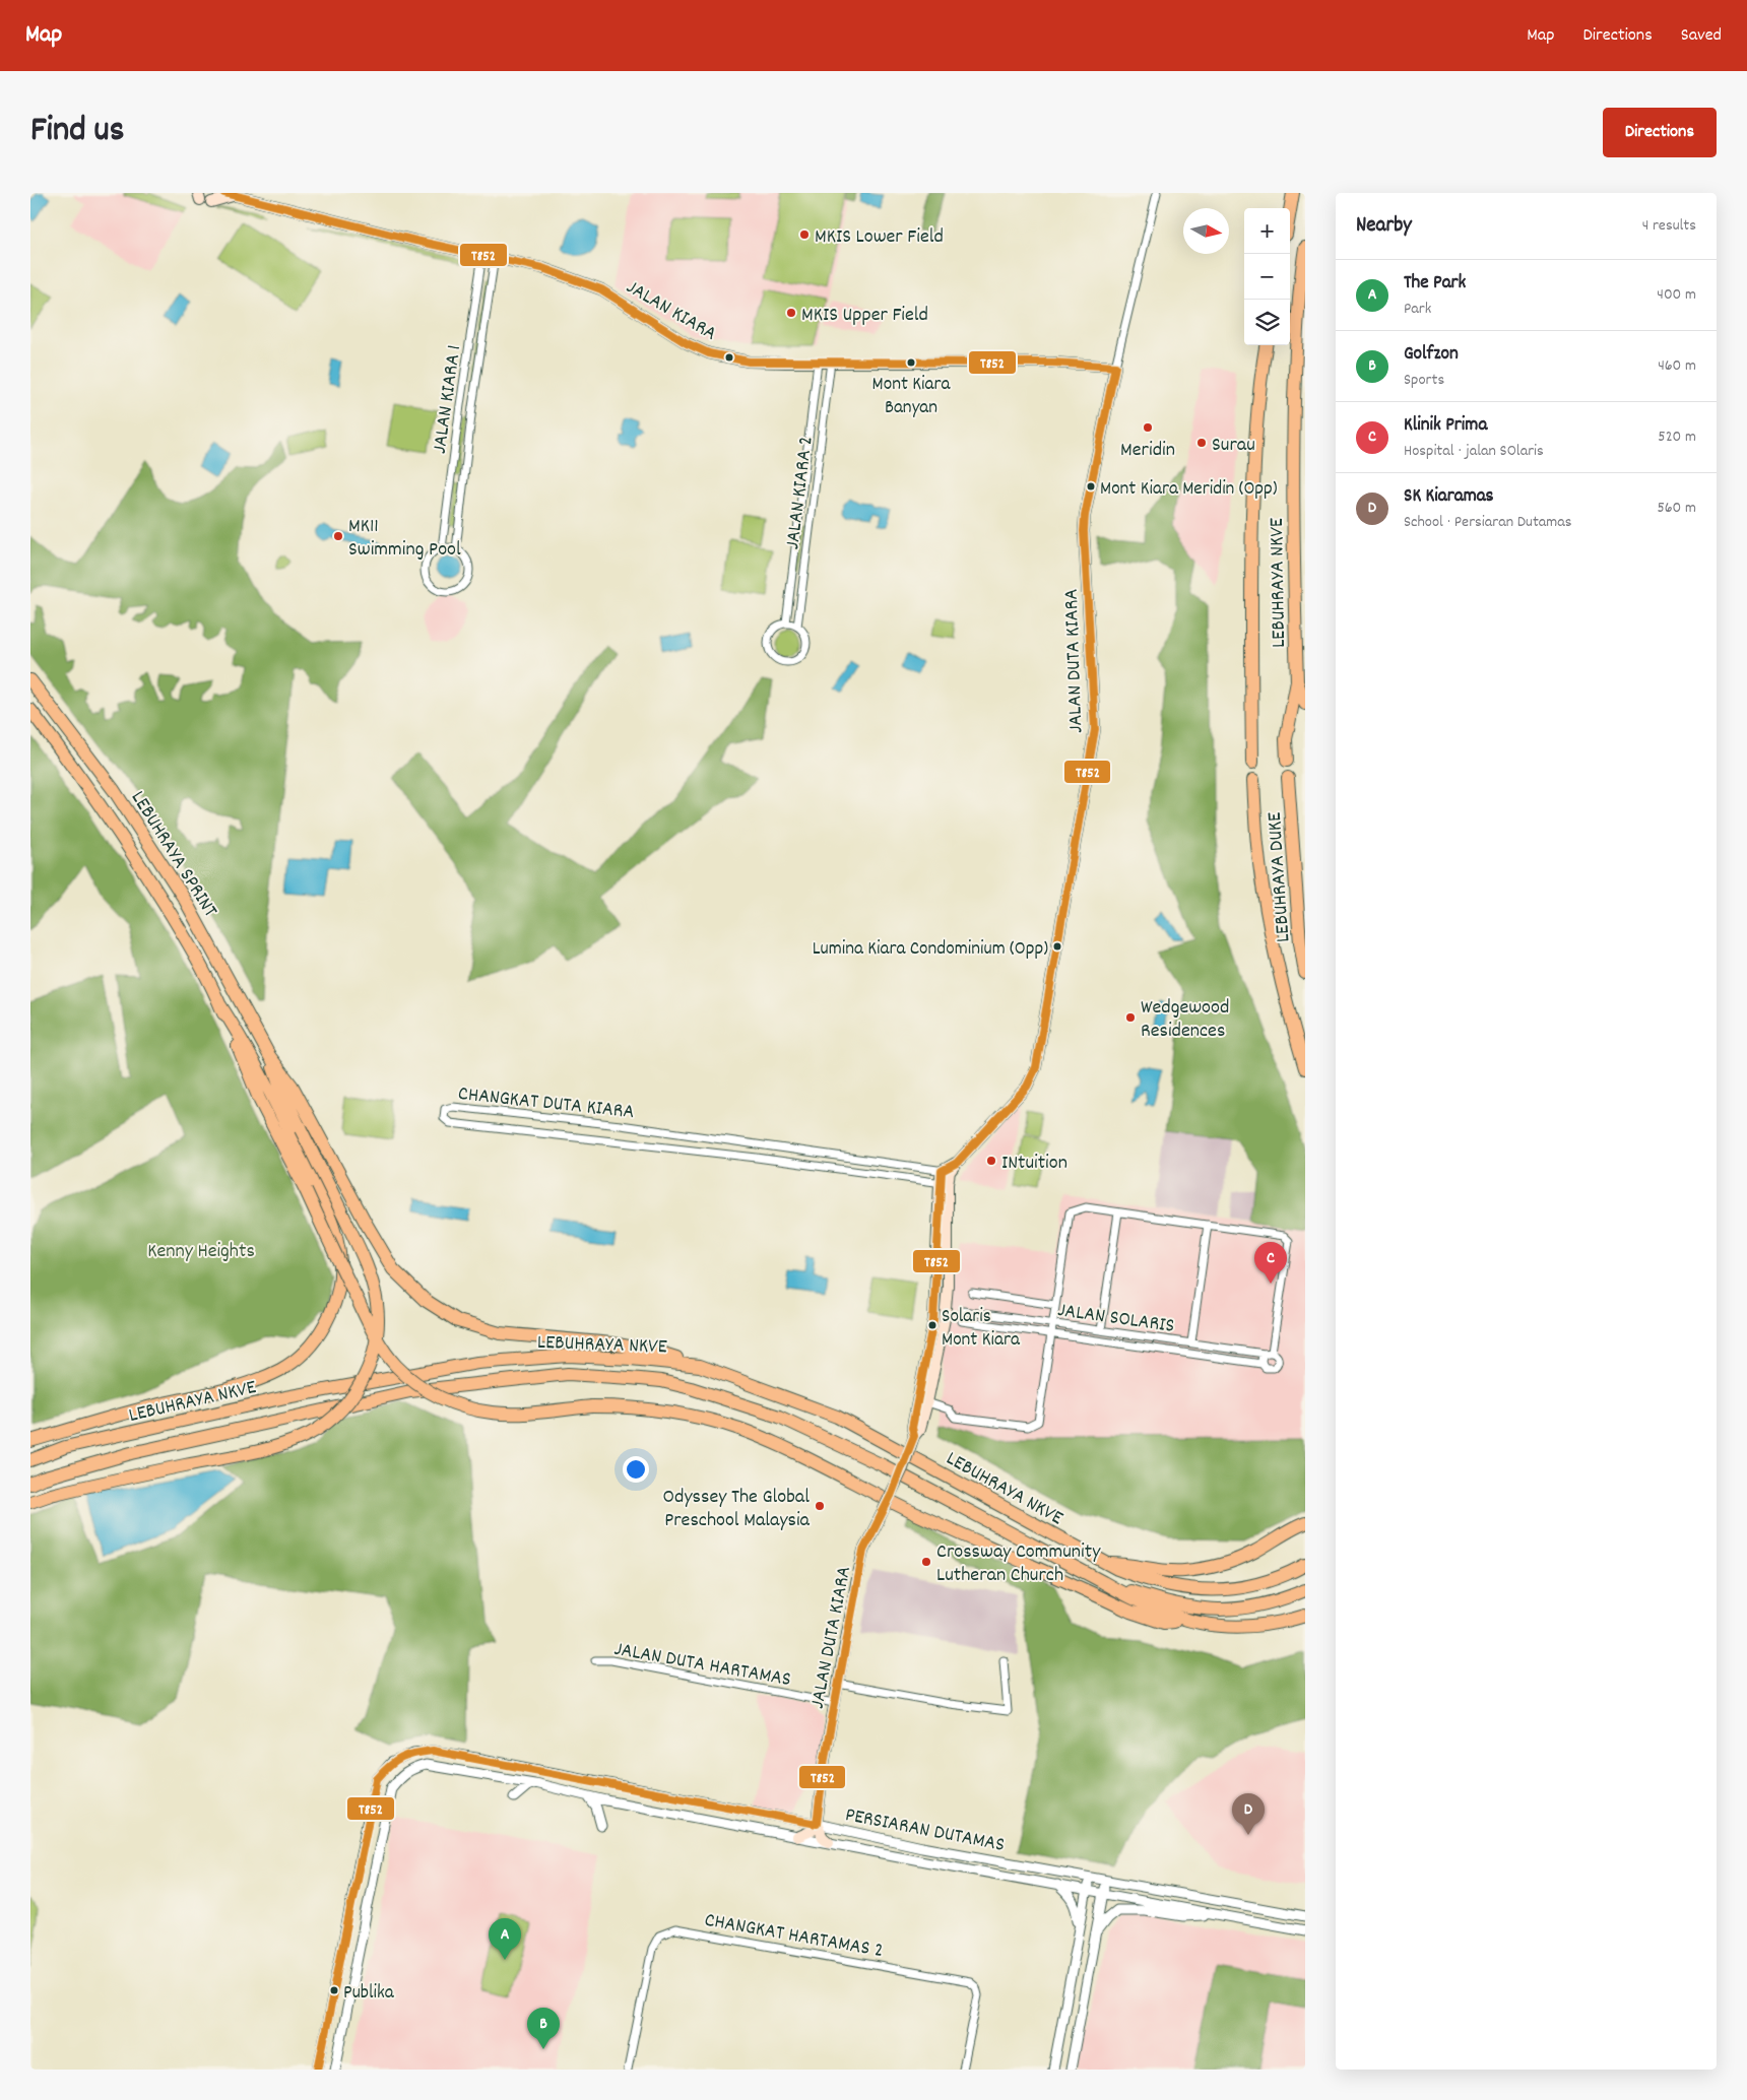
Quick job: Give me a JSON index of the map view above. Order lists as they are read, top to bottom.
{
  "streets": {
    "highway": ["LEBUHRAYA NKVE", "LEBUHRAYA SPRINT", "LEBUHRAYA DUKE"],
    "main road": ["JALAN KIARA", "JALAN DUTA KIARA"],
    "street": [
      "JALAN KIARA 1",
      "JALAN KIARA 2",
      "CHANGKAT DUTA KIARA",
      "JALAN SOLARIS",
      "JALAN DUTA HARTAMAS",
      "PERSIARAN DUTAMAS",
      "CHANGKAT HARTAMAS 2"
    ]
  },
  "crossings": [
    ["JALAN KIARA", "JALAN KIARA 1"],
    ["JALAN KIARA", "JALAN KIARA 2"],
    ["JALAN KIARA", "JALAN DUTA KIARA"],
    ["JALAN DUTA KIARA", "CHANGKAT DUTA KIARA"],
    ["JALAN DUTA KIARA", "JALAN DUTA HARTAMAS"],
    ["JALAN DUTA KIARA", "PERSIARAN DUTAMAS"]
  ],
  "parks": ["Kenny Heights"],
  "places": [
    "MKIS Lower Field",
    "MKIS Upper Field",
    "Mont Kiara Banyan",
    "Meridin",
    "Surau",
    "Mont Kiara Meridin (Opp)",
    "MK11 Swimming Pool",
    "Lumina Kiara Condominium (Opp)",
    "Wedgewood Residences",
    "INtuition",
    "Solaris Mont Kiara",
    "Odyssey The Global Preschool Malaysia",
    "Crossway Community Lutheran Church",
    "Publika"
  ],
  "lines": ["transit line T852"],
  "north": "right",
  "page": {
    "header": "Map",
    "nav": ["Map", "Directions", "Saved"],
    "title": "Find us",
    "buttons": "Directions",
    "heading": ["Nearby", "4 results"],
    "map_buttons": ["+", "−"],
    "list": [
      {
        "mark": "A",
        "name": "The Park",
        "note": "Park",
        "value": "400 m"
      },
      {
        "mark": "B",
        "name": "Golfzon",
        "note": "Sports",
        "value": "460 m"
      },
      {
        "mark": "C",
        "name": "Klinik Prima",
        "note": "Hospital · jalan SOlaris",
        "value": "520 m"
      },
      {
        "mark": "D",
        "name": "SK Kiaramas",
        "note": "School · Persiaran Dutamas",
        "value": "560 m"
      }
    ],
    "pins": [
      "C",
      "D",
      "A",
      "B"
    ]
  }
}
